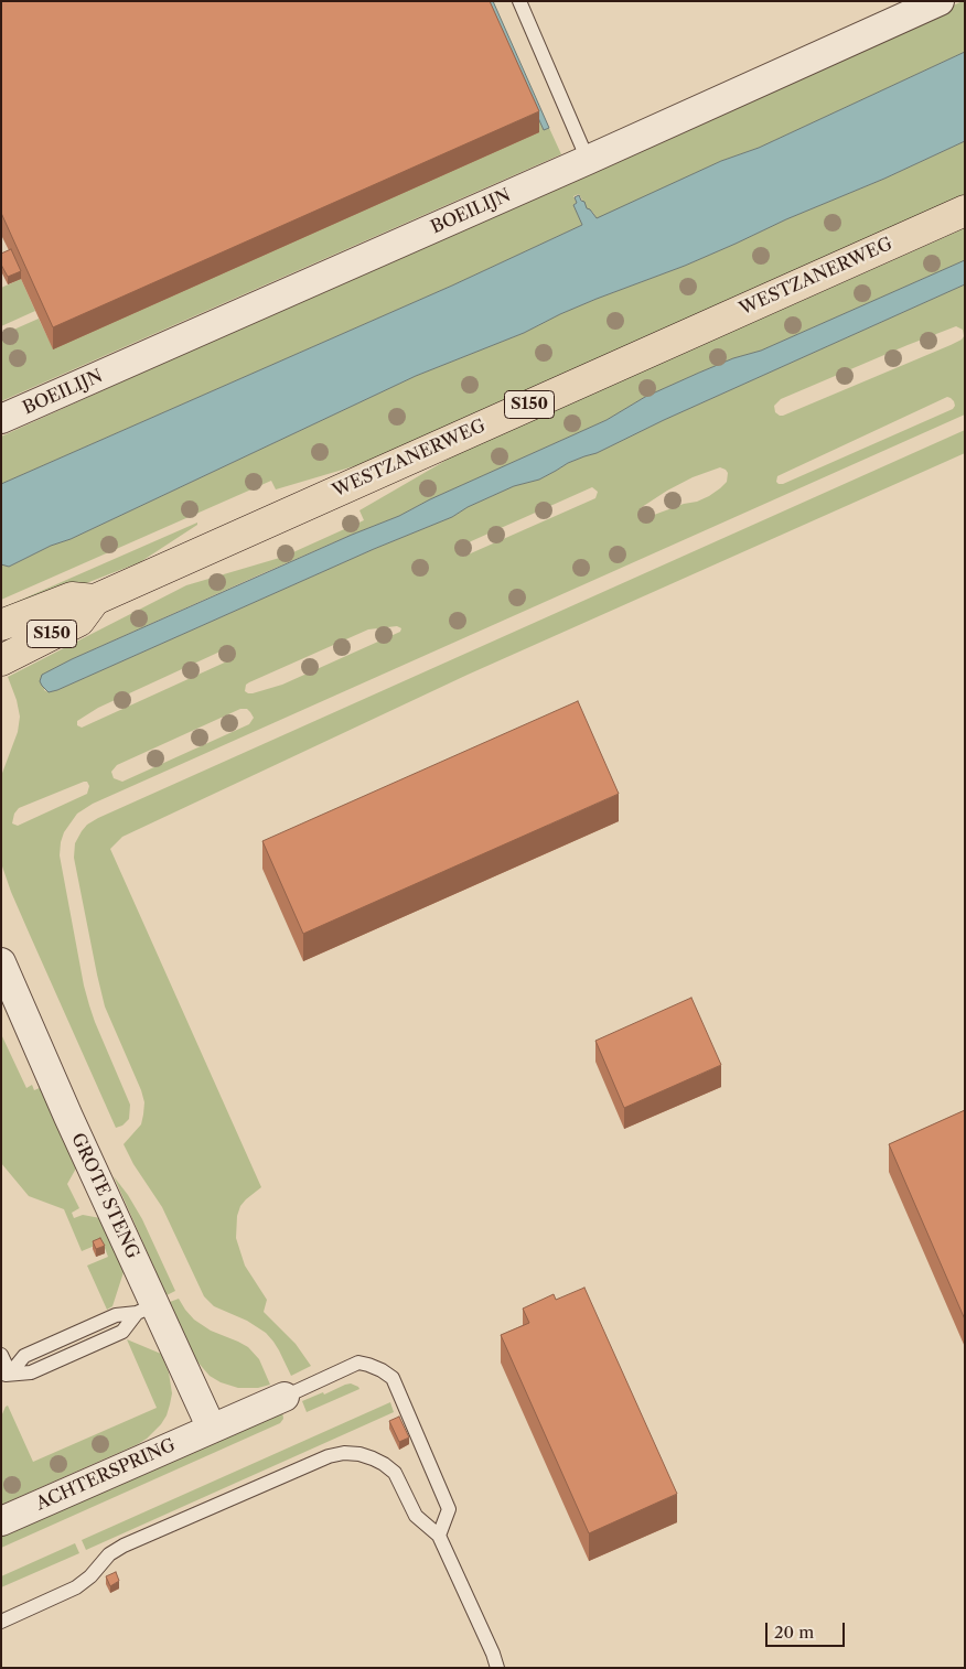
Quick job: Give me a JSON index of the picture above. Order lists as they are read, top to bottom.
{
  "streets": {
    "main road": ["WESTZANERWEG", "S150"],
    "street": ["BOEILIJN", "GROTE STENG", "ACHTERSPRING"]
  },
  "crossings": [
    ["GROTE STENG", "ACHTERSPRING"]
  ],
  "scale_bar": "20 m"
}
